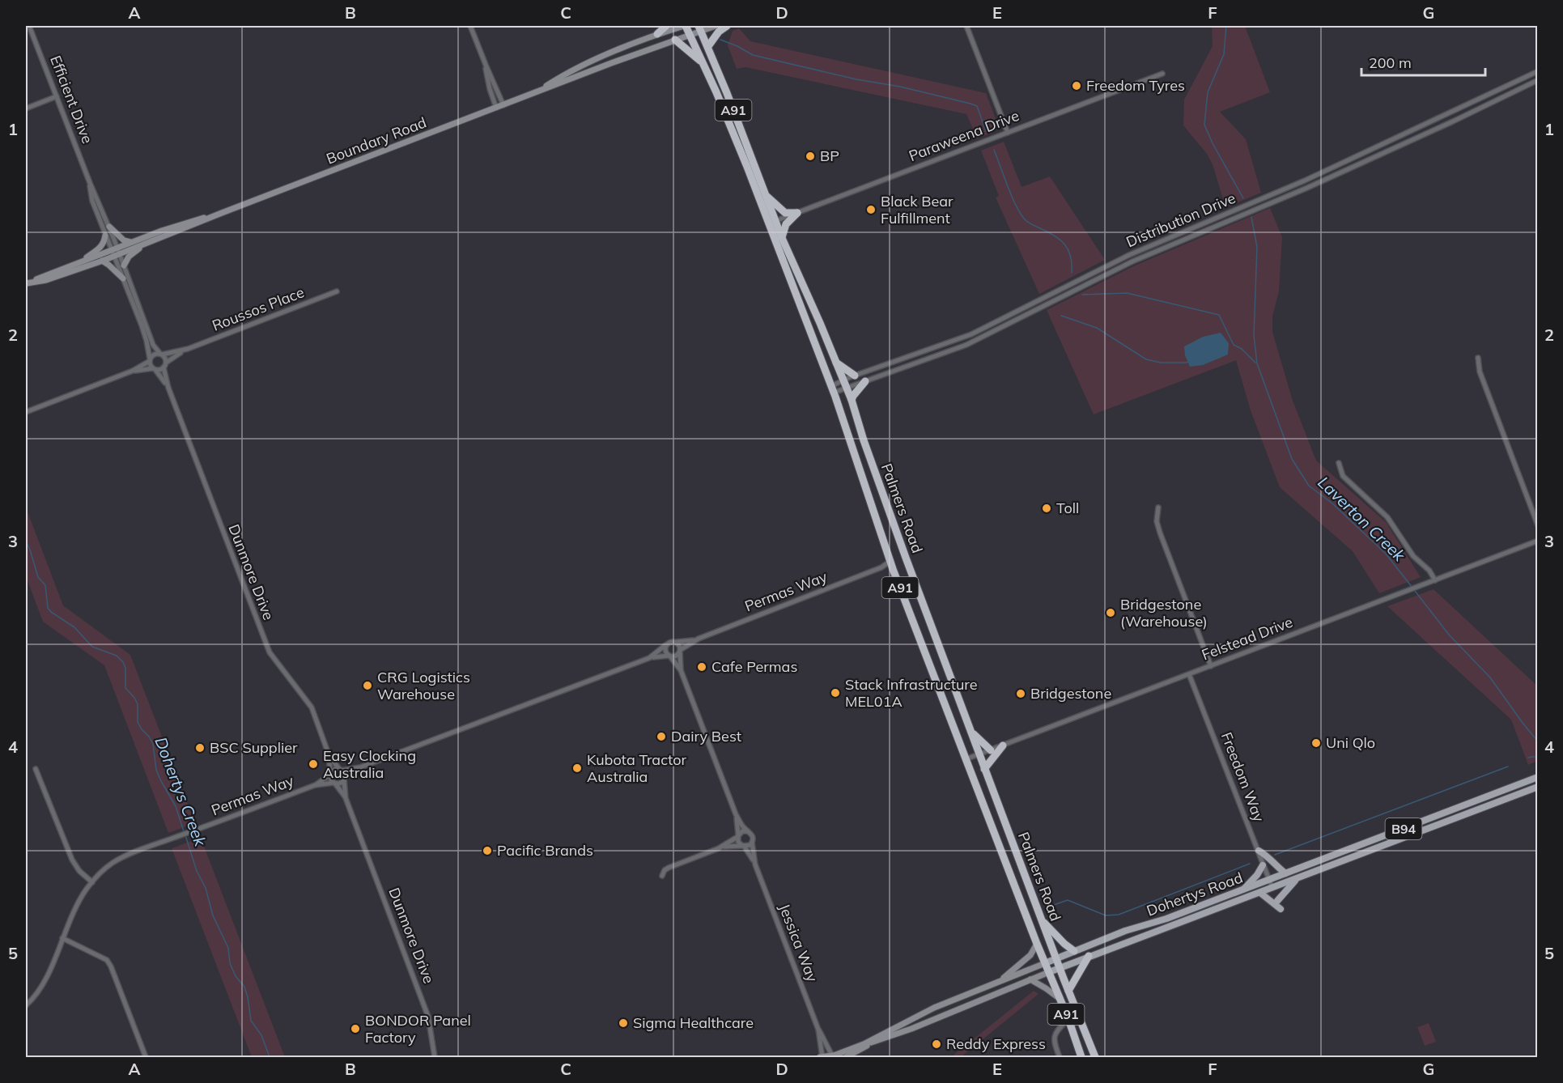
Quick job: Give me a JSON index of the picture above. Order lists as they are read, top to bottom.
{
  "streets": {
    "highway": ["A91", "Palmers Road"],
    "main road": ["Boundary Road", "B94", "Dohertys Road"],
    "street": [
      "Efficient Drive",
      "Paraweena Drive",
      "Distribution Drive",
      "Roussos Place",
      "Dunmore Drive",
      "Permas Way",
      "Felstead Drive",
      "Freedom Way",
      "Jessica Way"
    ]
  },
  "crossings": [
    ["Efficient Drive", "Boundary Road"],
    ["Paraweena Drive", "Palmers Road"],
    ["Boundary Road", "Palmers Road"],
    ["Distribution Drive", "Palmers Road"],
    ["Roussos Place", "Dunmore Drive"],
    ["Palmers Road", "Permas Way"],
    ["Palmers Road", "Felstead Drive"],
    ["Palmers Road", "Dohertys Road"],
    ["Dunmore Drive", "Permas Way"],
    ["Felstead Drive", "Freedom Way"],
    ["Freedom Way", "Dohertys Road"],
    ["Dohertys Road", "Jessica Way"]
  ],
  "water": ["Laverton Creek", "Dohertys Creek"],
  "places": [
    "Freedom Tyres",
    "BP",
    "Black Bear Fulfillment",
    "Toll",
    "Bridgestone (Warehouse)",
    "Cafe Permas",
    "CRG Logistics Warehouse",
    "Stack Infrastructure MEL01A",
    "Bridgestone",
    "Dairy Best",
    "Uni Qlo",
    "BSC Supplier",
    "Easy Clocking Australia",
    "Kubota Tractor Australia",
    "Pacific Brands",
    "Sigma Healthcare",
    "BONDOR Panel Factory",
    "Reddy Express"
  ],
  "scale_bar": "200 m",
  "grid": {
    "columns": [
      "A",
      "B",
      "C",
      "D",
      "E",
      "F",
      "G"
    ],
    "rows": [
      "1",
      "2",
      "3",
      "4",
      "5"
    ]
  }
}
